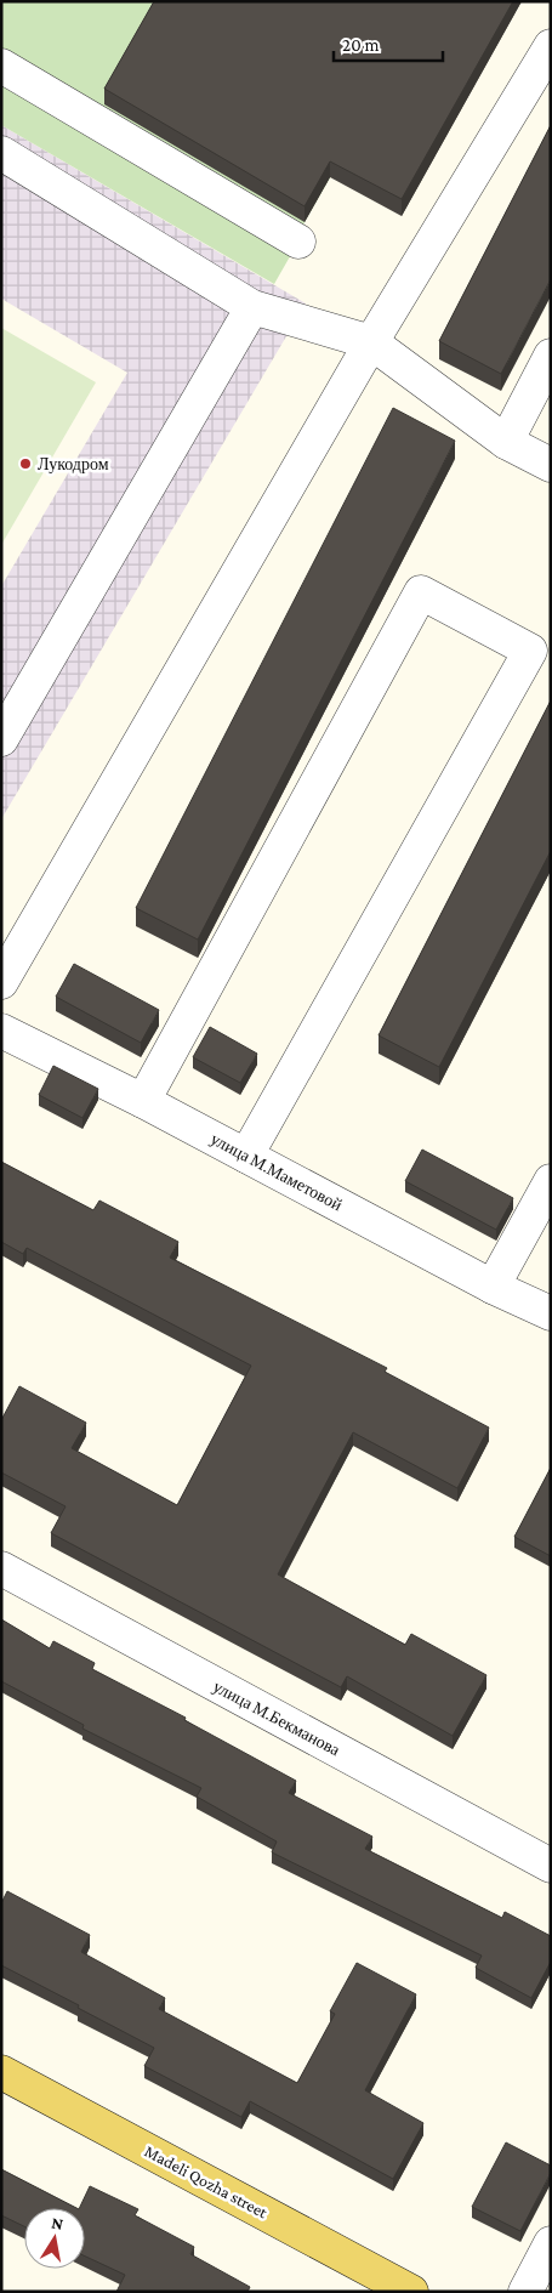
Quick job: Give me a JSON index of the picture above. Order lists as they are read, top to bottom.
{
  "streets": {
    "main road": ["Madeli Qozha street"],
    "street": ["улица М.Маметовой", "улица М.Бекманова"]
  },
  "places": ["Лукодром"],
  "scale_bar": "20 m",
  "north": "top"
}
